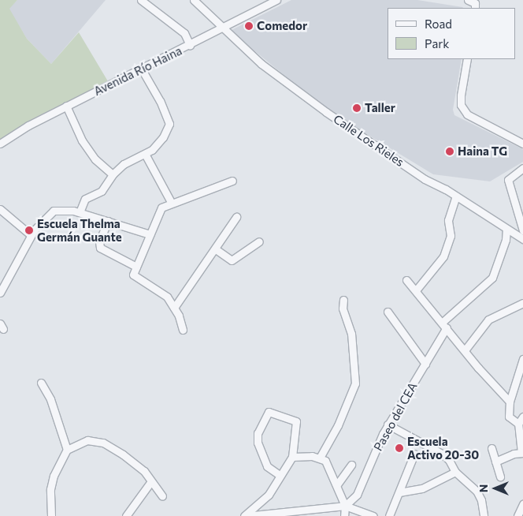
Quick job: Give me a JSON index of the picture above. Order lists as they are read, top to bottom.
{
  "streets": {
    "street": ["Avenida Río Haina", "Calle Los Rieles", "Paseo del CEA"]
  },
  "crossings": [
    ["Avenida Río Haina", "Calle Los Rieles"],
    ["Calle Los Rieles", "Paseo del CEA"]
  ],
  "places": [
    "Comedor",
    "Taller",
    "Haina TG",
    "Escuela Thelma Germán Guante",
    "Escuela Activo 20-30"
  ],
  "legend": ["Road", "Park"],
  "north": "left"
}
